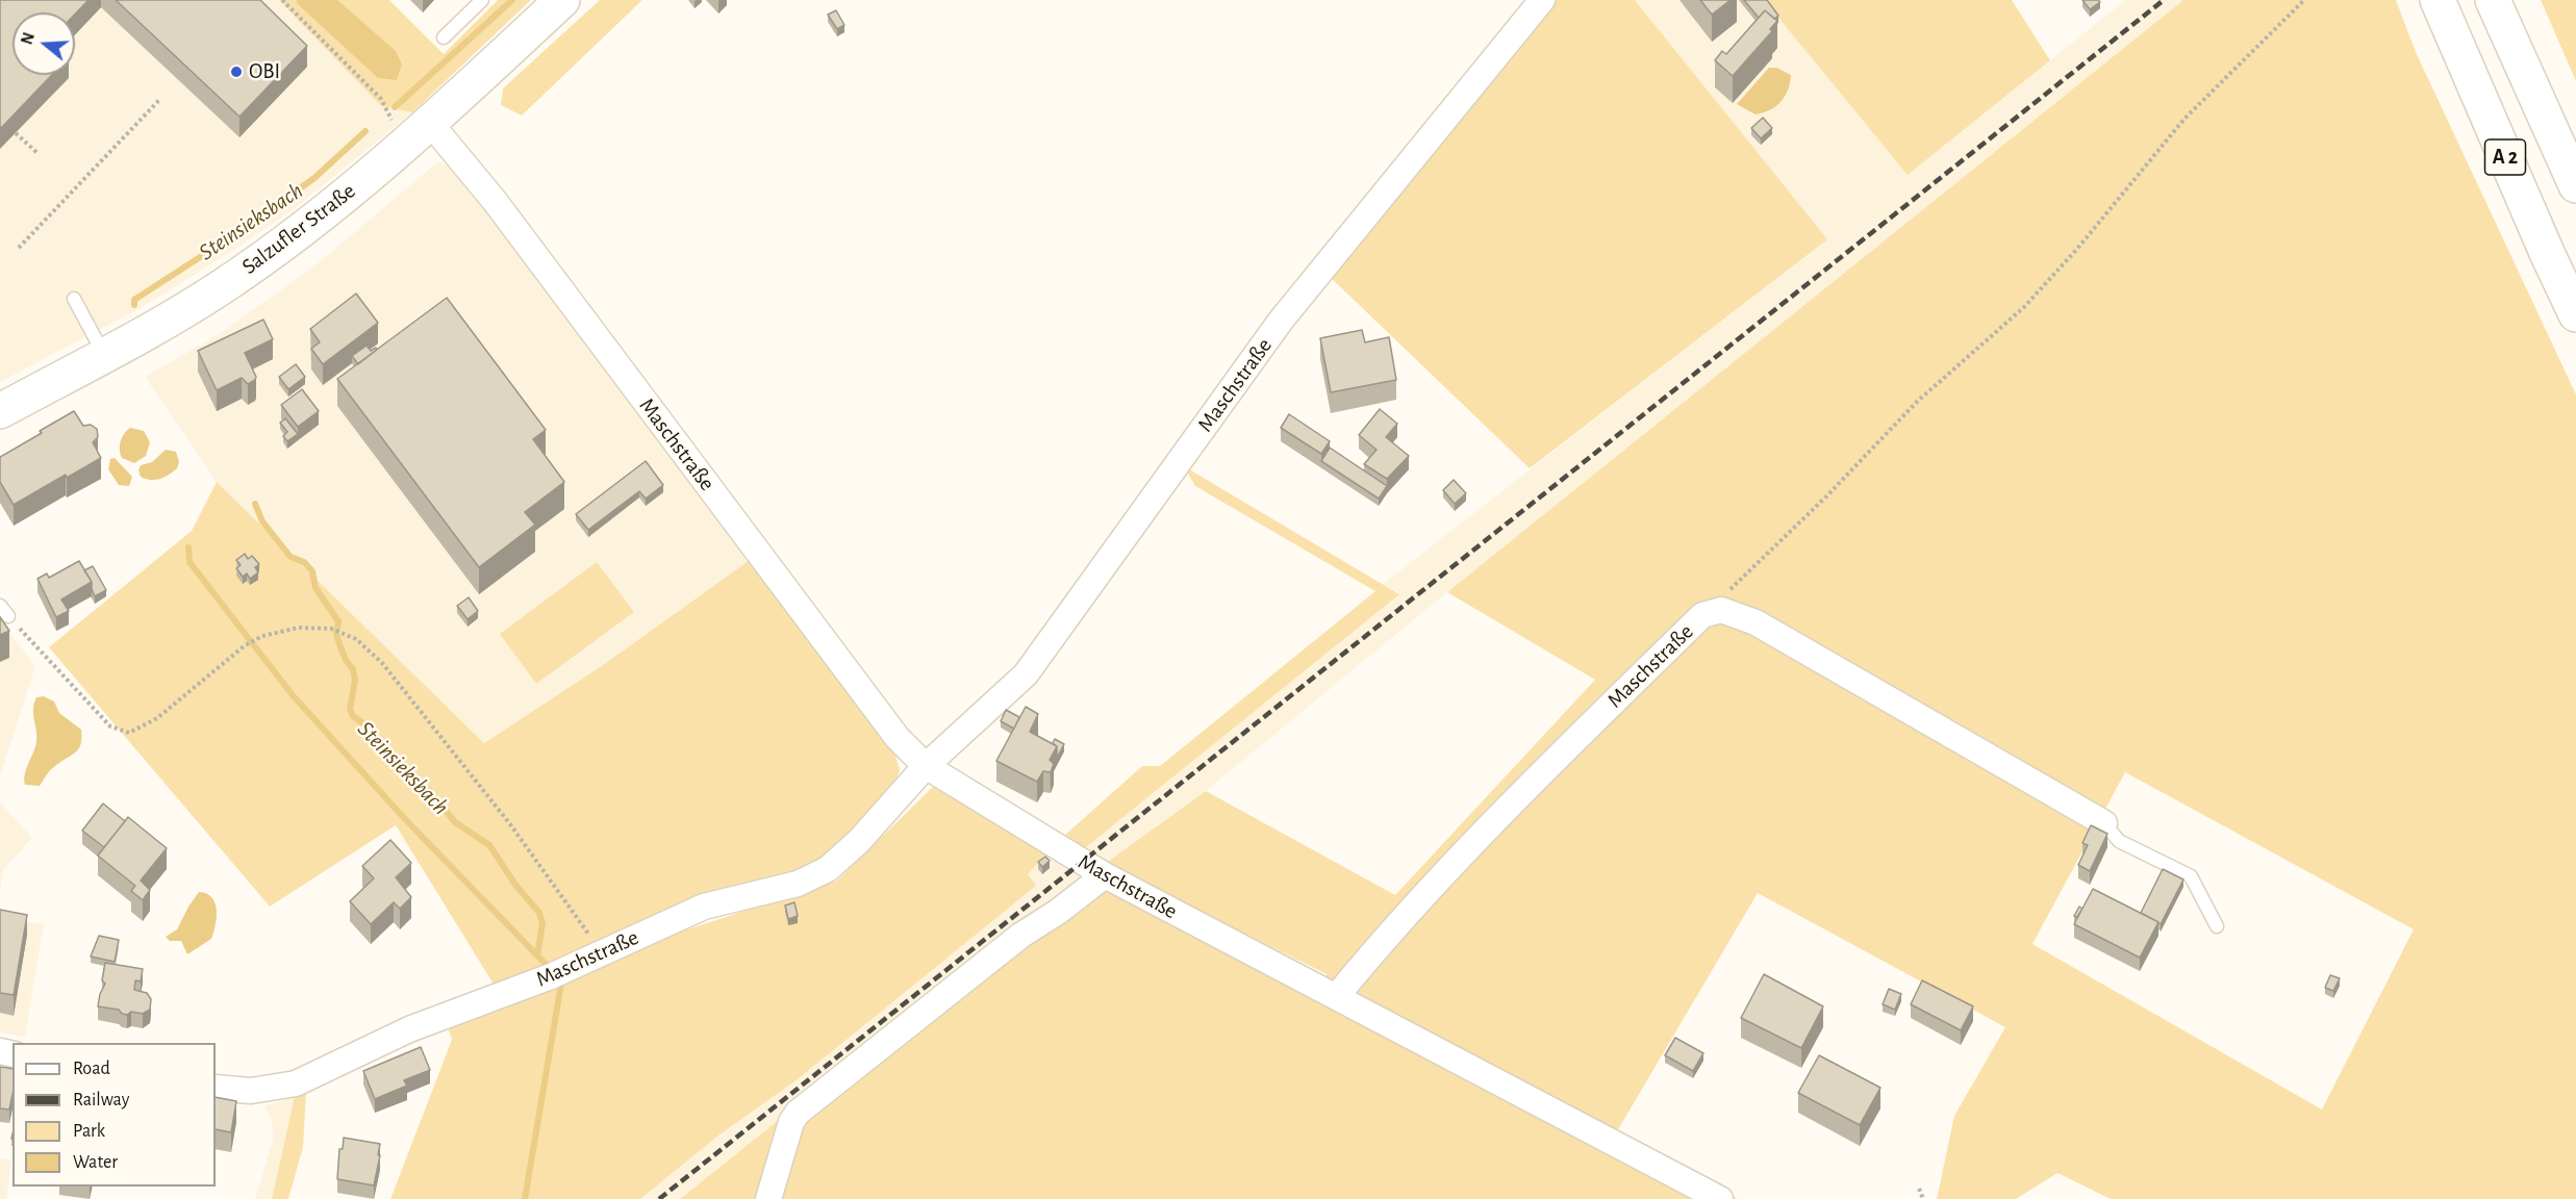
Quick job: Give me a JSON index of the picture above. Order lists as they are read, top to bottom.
{
  "streets": {
    "main road": ["A 2", "Salzufler Straße"],
    "street": ["Maschstraße"]
  },
  "crossings": [
    ["Salzufler Straße", "Maschstraße"]
  ],
  "water": ["Steinsieksbach"],
  "places": ["OBI"],
  "legend": [
    "Road",
    "Railway",
    "Park",
    "Water"
  ],
  "north": "left"
}
